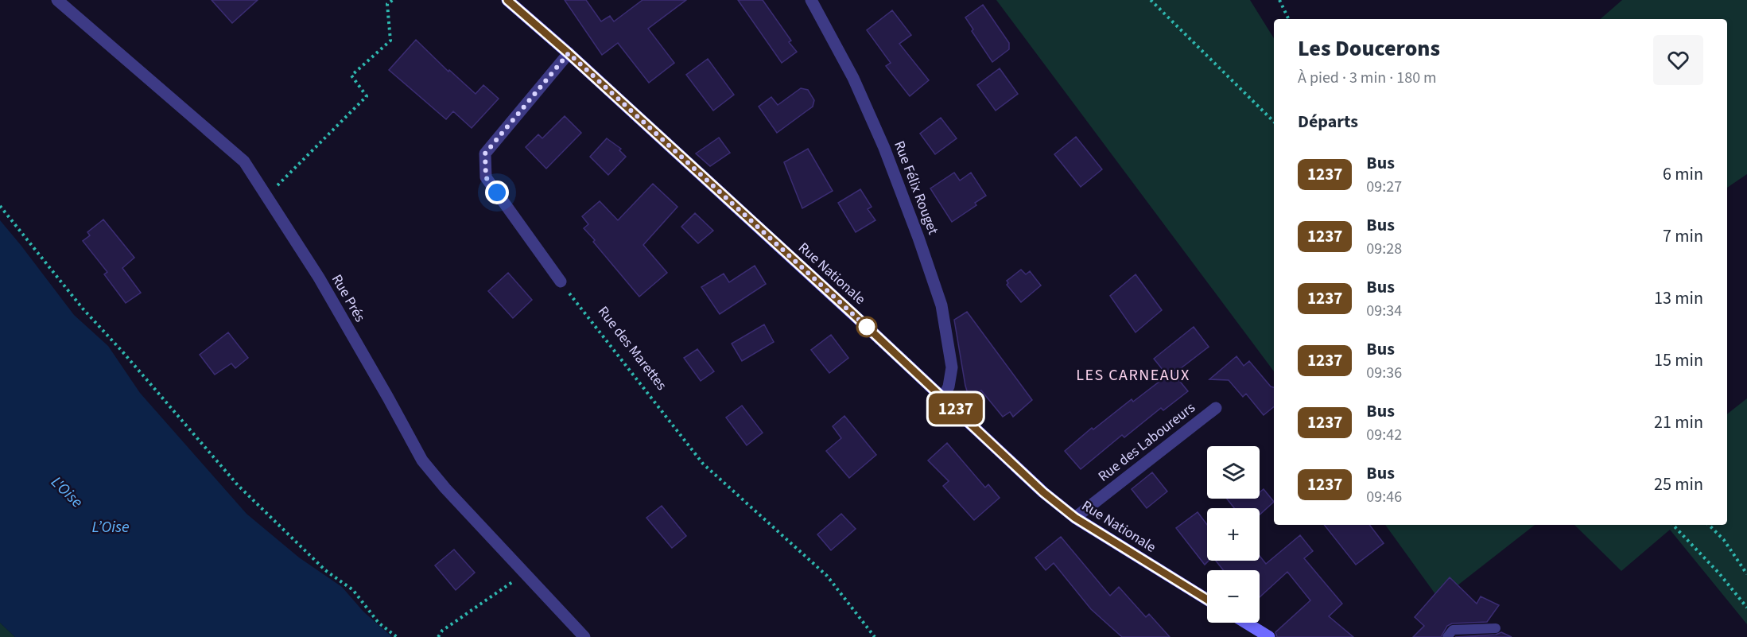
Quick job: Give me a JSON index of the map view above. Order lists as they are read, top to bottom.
{
  "streets": {
    "street": [
      "Rue Félix Rouget",
      "Rue Nationale",
      "Rue Prés",
      "Rue des Laboureurs"
    ],
    "path": ["Rue des Marettes"]
  },
  "crossings": [
    ["Rue Félix Rouget", "Rue Nationale"],
    ["Rue Nationale", "Rue des Laboureurs"]
  ],
  "districts": ["LES CARNEAUX"],
  "water": ["L'Oise", "L’Oise"],
  "lines": ["bus line 1237"],
  "page": {
    "on_map": "1237",
    "heading": [
      ["Les Doucerons", "À pied · 3 min · 180 m"],
      "Départs"
    ],
    "list": [
      {
        "mark": "1237",
        "name": "Bus",
        "note": "09:27",
        "value": "6 min"
      },
      {
        "mark": "1237",
        "name": "Bus",
        "note": "09:28",
        "value": "7 min"
      },
      {
        "mark": "1237",
        "name": "Bus",
        "note": "09:34",
        "value": "13 min"
      },
      {
        "mark": "1237",
        "name": "Bus",
        "note": "09:36",
        "value": "15 min"
      },
      {
        "mark": "1237",
        "name": "Bus",
        "note": "09:42",
        "value": "21 min"
      },
      {
        "mark": "1237",
        "name": "Bus",
        "note": "09:46",
        "value": "25 min"
      }
    ],
    "map_buttons": ["+", "−"]
  }
}
